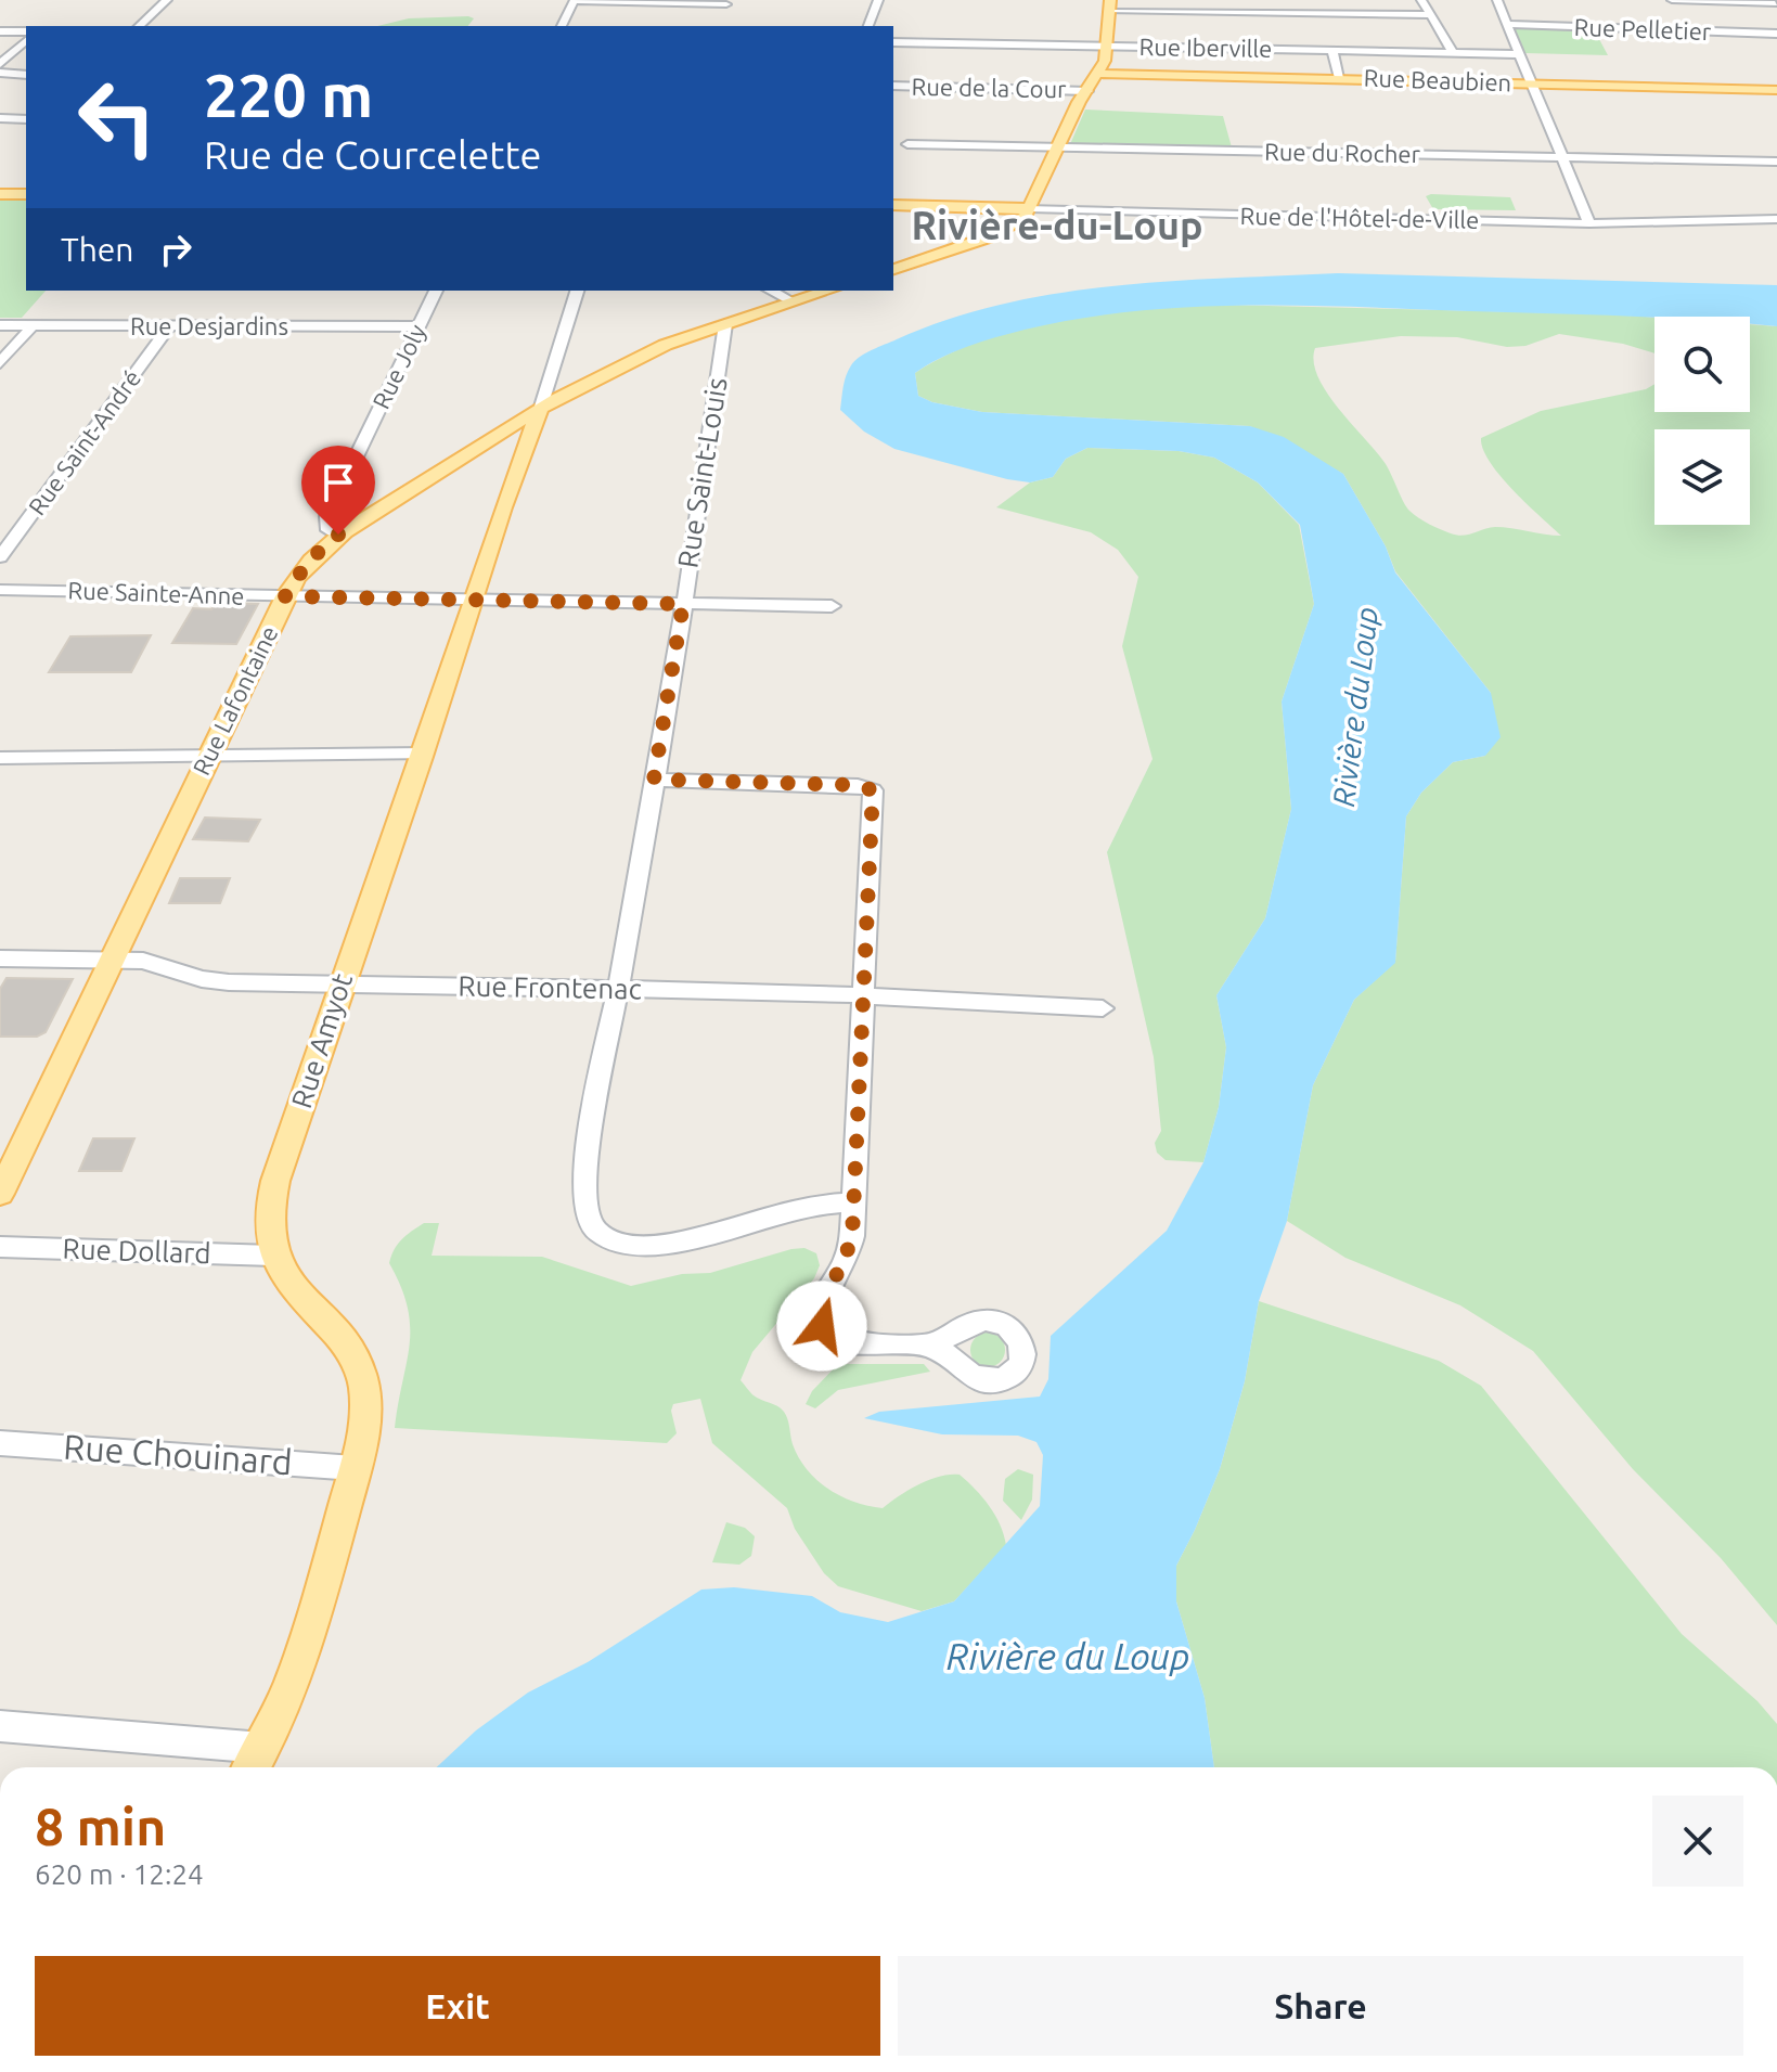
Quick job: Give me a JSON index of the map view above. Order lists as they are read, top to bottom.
{
  "streets": {
    "main road": [
      "Rue Beaubien",
      "Rue de l'Hôtel-de-Ville",
      "Rue Lafontaine",
      "Rue Amyot"
    ],
    "street": [
      "Rue Pelletier",
      "Rue Iberville",
      "Rue de la Cour",
      "Rue du Rocher",
      "Rue Desjardins",
      "Rue Joly",
      "Rue Saint-André",
      "Rue Saint-Louis",
      "Rue Sainte-Anne",
      "Rue Frontenac",
      "Rue Dollard",
      "Rue Chouinard"
    ]
  },
  "crossings": [
    ["Rue Desjardins", "Rue Joly"],
    ["Rue Desjardins", "Rue Saint-André"],
    ["Rue Joly", "Rue Lafontaine"],
    ["Rue Saint-Louis", "Rue Sainte-Anne"],
    ["Rue Saint-Louis", "Rue Lafontaine"],
    ["Rue Saint-Louis", "Rue Frontenac"],
    ["Rue Sainte-Anne", "Rue Lafontaine"],
    ["Rue Sainte-Anne", "Rue Amyot"],
    ["Rue Lafontaine", "Rue Frontenac"],
    ["Rue Lafontaine", "Rue Amyot"],
    ["Rue Frontenac", "Rue Amyot"],
    ["Rue Amyot", "Rue Dollard"],
    ["Rue Amyot", "Rue Chouinard"]
  ],
  "districts": ["Rivière-du-Loup"],
  "water": ["Rivière du Loup"],
  "page": {
    "turn": ["220 m", "Rue de Courcelette"],
    "then": "Then",
    "heading": ["8 min", "620 m · 12:24"],
    "buttons": ["Exit", "Share"]
  }
}
